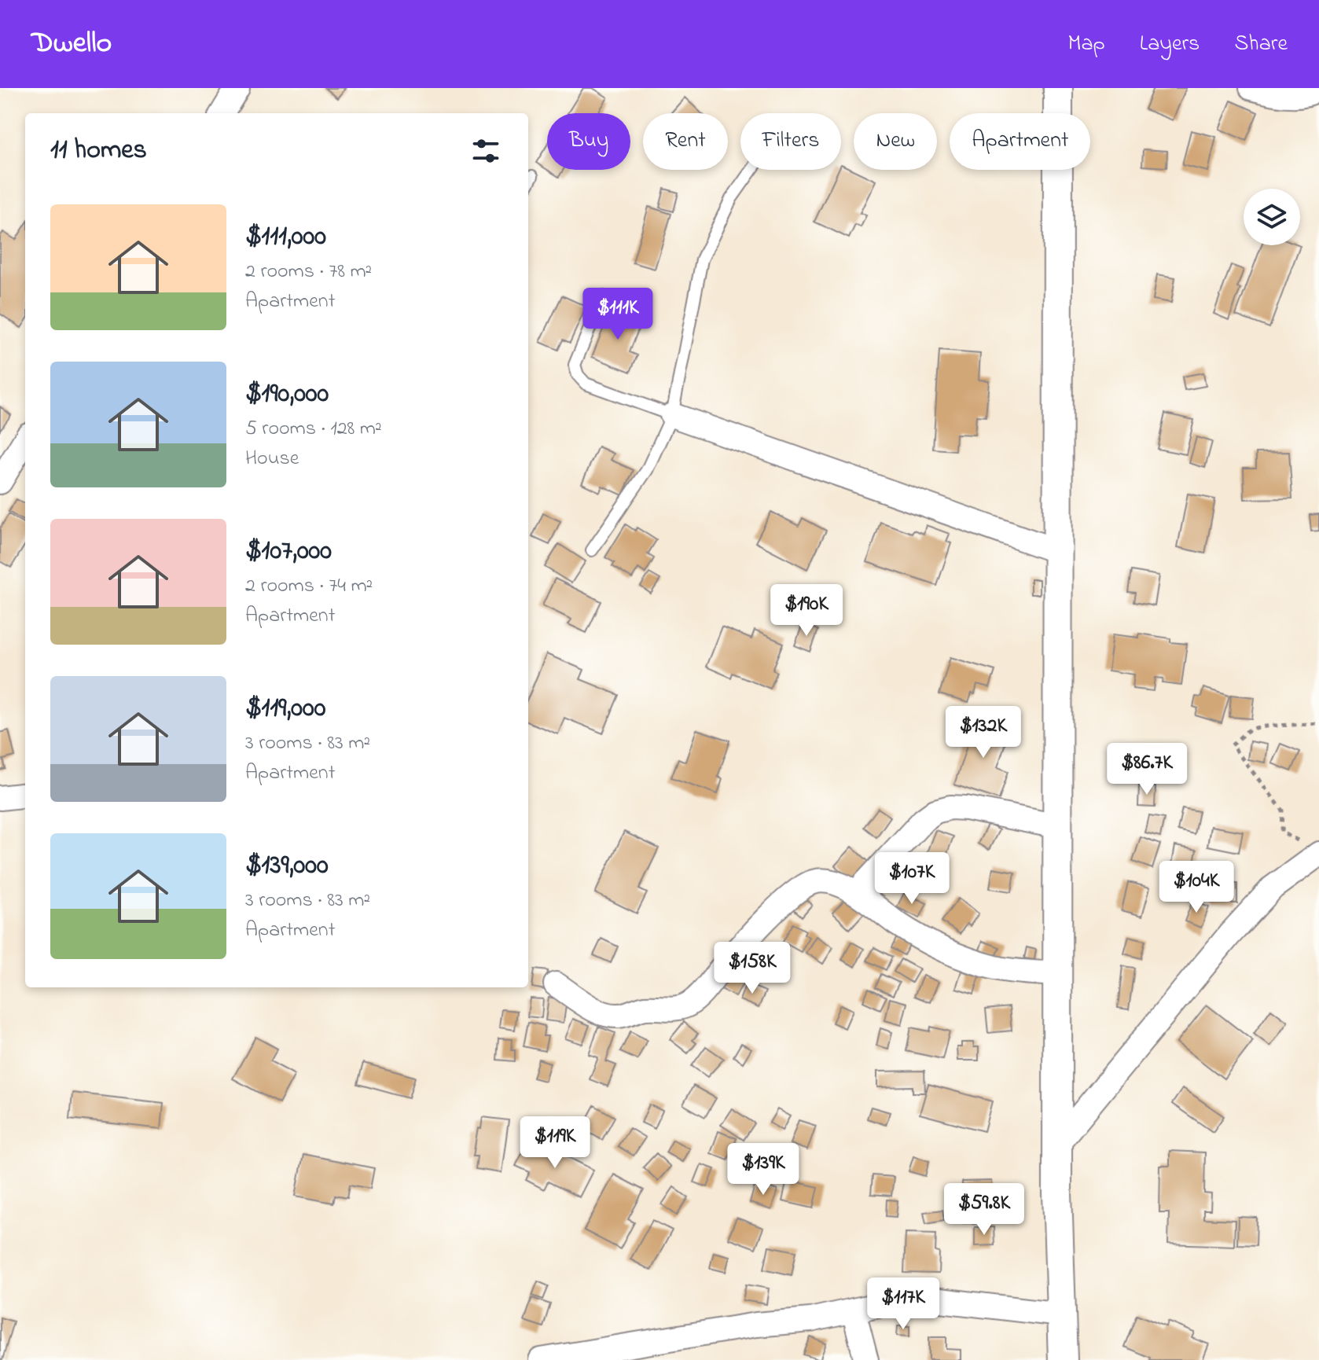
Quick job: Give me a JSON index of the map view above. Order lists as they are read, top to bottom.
{
  "page": {
    "header": "Dwello",
    "nav": ["Map", "Layers", "Share"],
    "chip": [
      "Buy",
      "Rent",
      "Filters",
      "New",
      "Apartment"
    ],
    "heading": "11 homes",
    "list": [
      {
        "name": "$111,000",
        "note": "2 rooms · 78 m² · Apartment"
      },
      {
        "name": "$190,000",
        "note": "5 rooms · 128 m² · House"
      },
      {
        "name": "$107,000",
        "note": "2 rooms · 74 m² · Apartment"
      },
      {
        "name": "$119,000",
        "note": "3 rooms · 83 m² · Apartment"
      },
      {
        "name": "$139,000",
        "note": "3 rooms · 83 m² · Apartment"
      }
    ],
    "price": [
      "$111K",
      "$190K",
      "$132K",
      "$86.7K",
      "$107K",
      "$104K",
      "$158K",
      "$119K",
      "$139K",
      "$59.8K",
      "$117K"
    ]
  }
}
